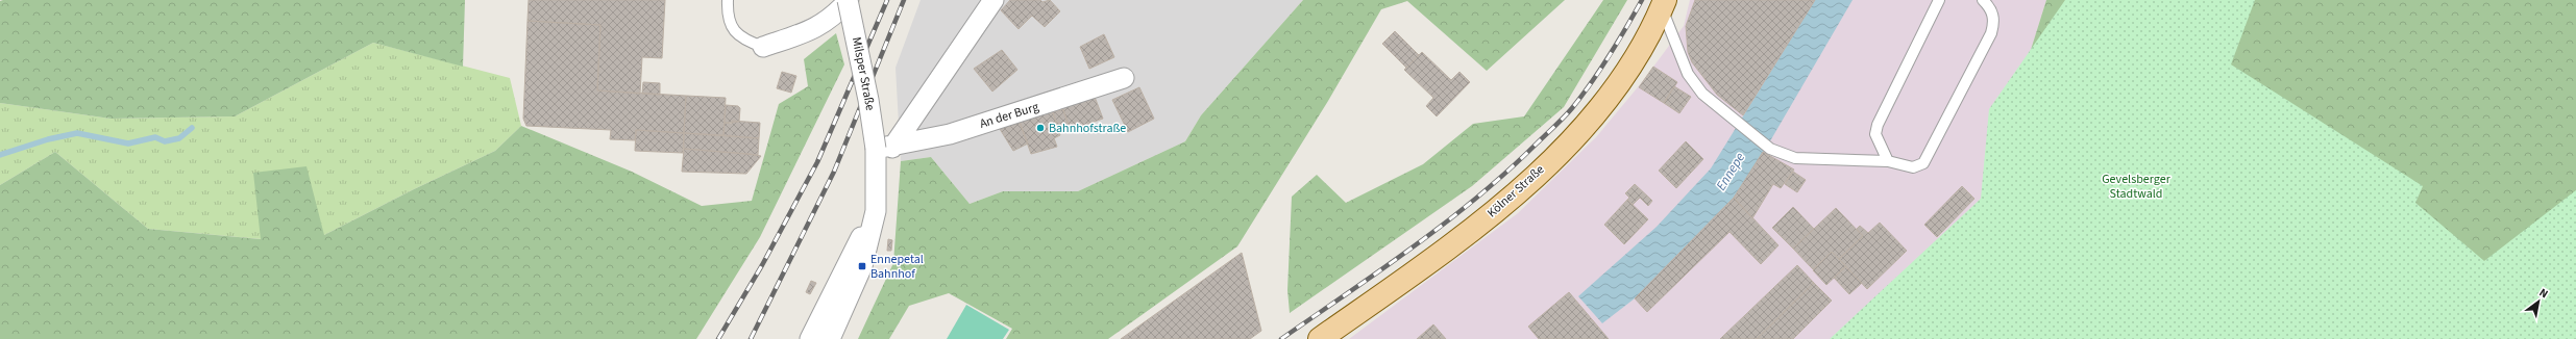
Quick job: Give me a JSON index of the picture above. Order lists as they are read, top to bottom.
{
  "streets": {
    "main road": ["Kölner Straße"],
    "street": ["Milsper Straße", "An der Burg"]
  },
  "crossings": [
    ["Milsper Straße", "An der Burg"]
  ],
  "water": ["Ennepe"],
  "parks": ["Gevelsberger Stadtwald"],
  "places": {
    "other": ["Bahnhofstraße"],
    "transit": ["Ennepetal Bahnhof"]
  },
  "north": "top right"
}
